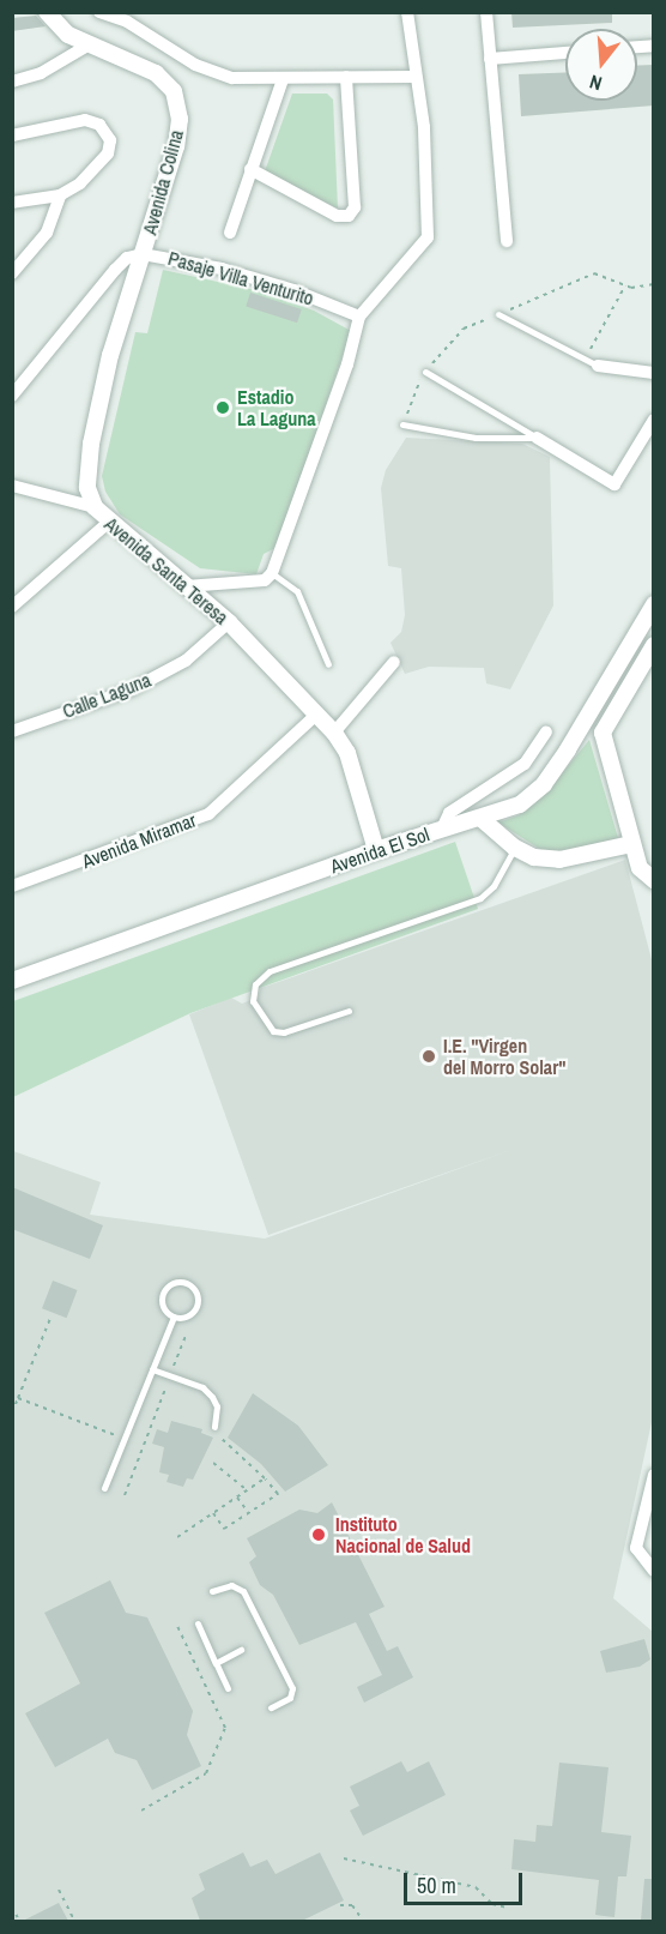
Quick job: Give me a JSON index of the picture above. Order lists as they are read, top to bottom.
{
  "streets": {
    "street": [
      "Avenida Colina",
      "Pasaje Villa Venturito",
      "Avenida Santa Teresa",
      "Calle Laguna",
      "Avenida Miramar",
      "Avenida El Sol"
    ]
  },
  "crossings": [
    ["Avenida Colina", "Pasaje Villa Venturito"],
    ["Avenida Colina", "Avenida Santa Teresa"],
    ["Pasaje Villa Venturito", "Avenida Santa Teresa"],
    ["Avenida Santa Teresa", "Calle Laguna"],
    ["Avenida Santa Teresa", "Avenida Miramar"],
    ["Avenida Santa Teresa", "Avenida El Sol"]
  ],
  "places": ["Estadio La Laguna", "I.E. \"Virgen del Morro Solar\"", "Instituto Nacional de Salud"],
  "scale_bar": "50 m",
  "north": "bottom"
}
